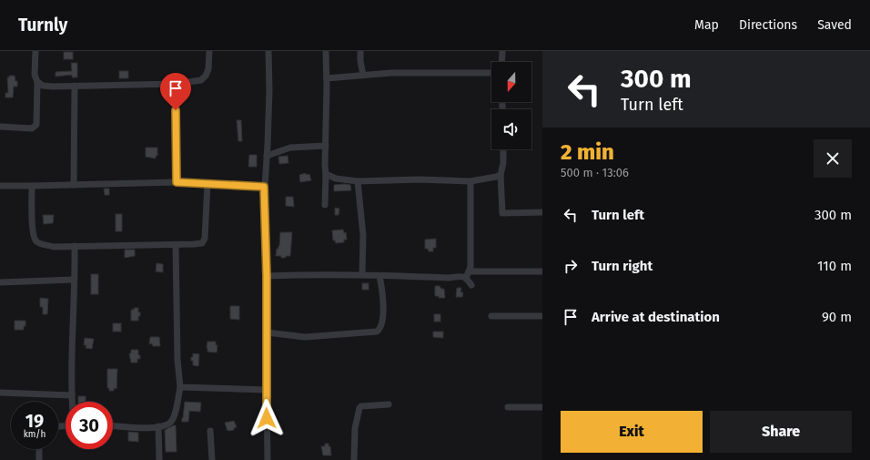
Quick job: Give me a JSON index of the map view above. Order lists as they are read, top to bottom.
{
  "north": "bottom",
  "page": {
    "header": "Turnly",
    "nav": ["Map", "Directions", "Saved"],
    "turn": ["300 m", "Turn left"],
    "heading": ["2 min", "500 m · 13:06"],
    "list": [
      {
        "name": "Turn left",
        "value": "300 m"
      },
      {
        "name": "Turn right",
        "value": "110 m"
      },
      {
        "name": "Arrive at destination",
        "value": "90 m"
      }
    ],
    "speed": "19 km/h",
    "limit": "30",
    "buttons": ["Exit", "Share"]
  }
}
